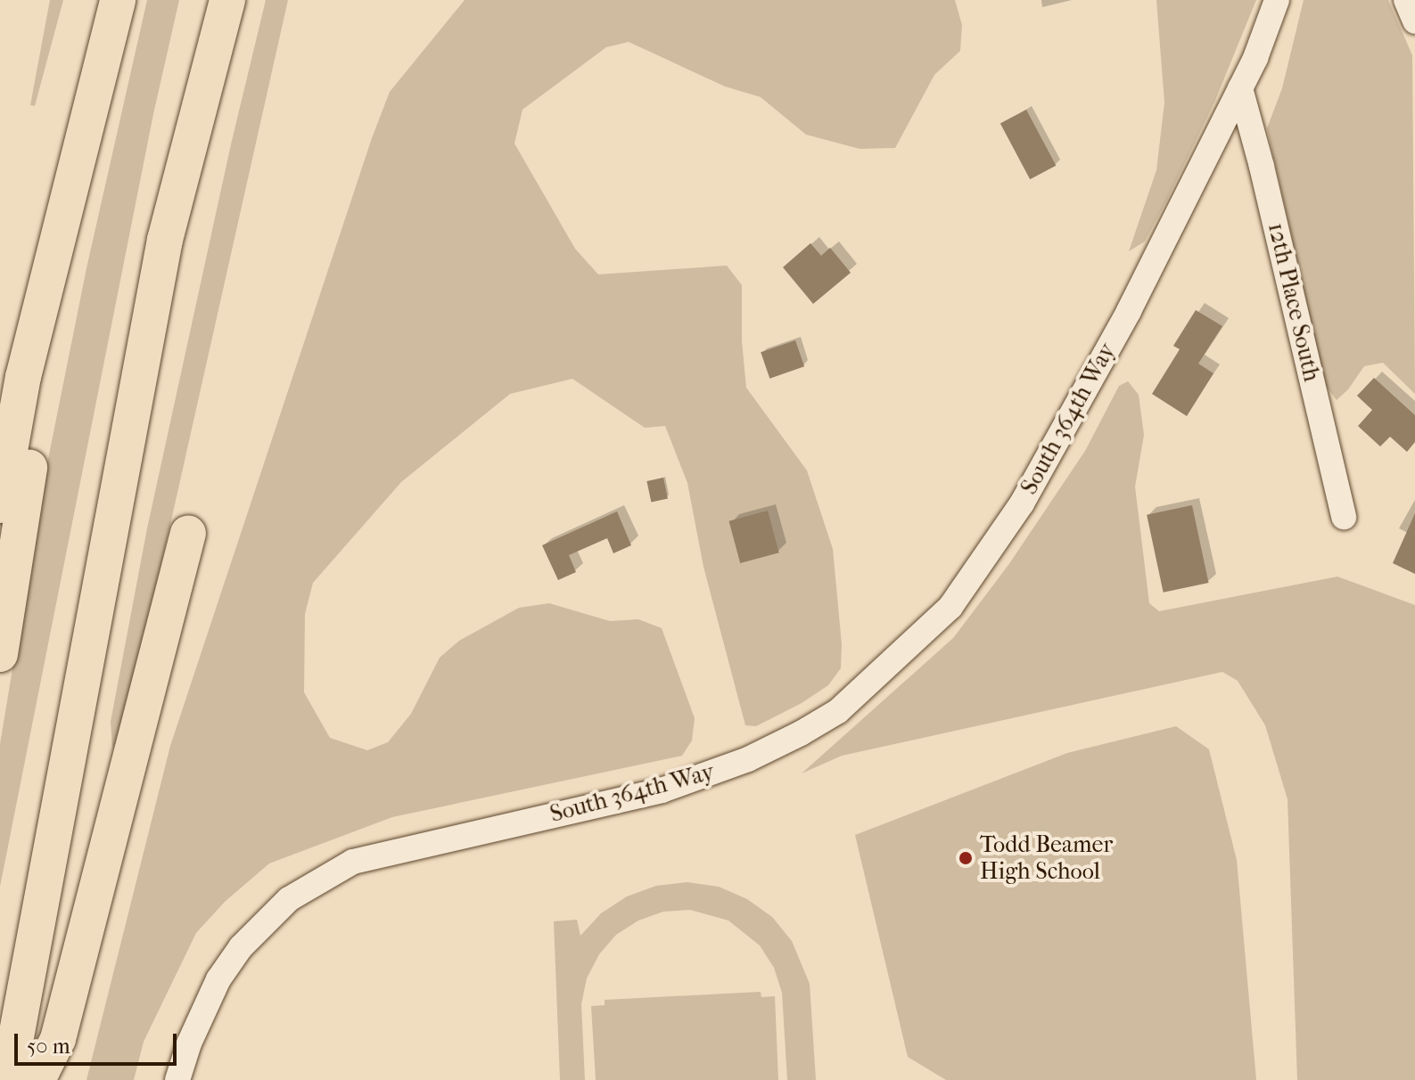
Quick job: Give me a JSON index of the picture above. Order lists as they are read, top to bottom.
{
  "streets": {
    "street": ["12th Place South", "South 364th Way"]
  },
  "crossings": [
    ["12th Place South", "South 364th Way"]
  ],
  "places": ["Todd Beamer High School"],
  "scale_bar": "50 m"
}
